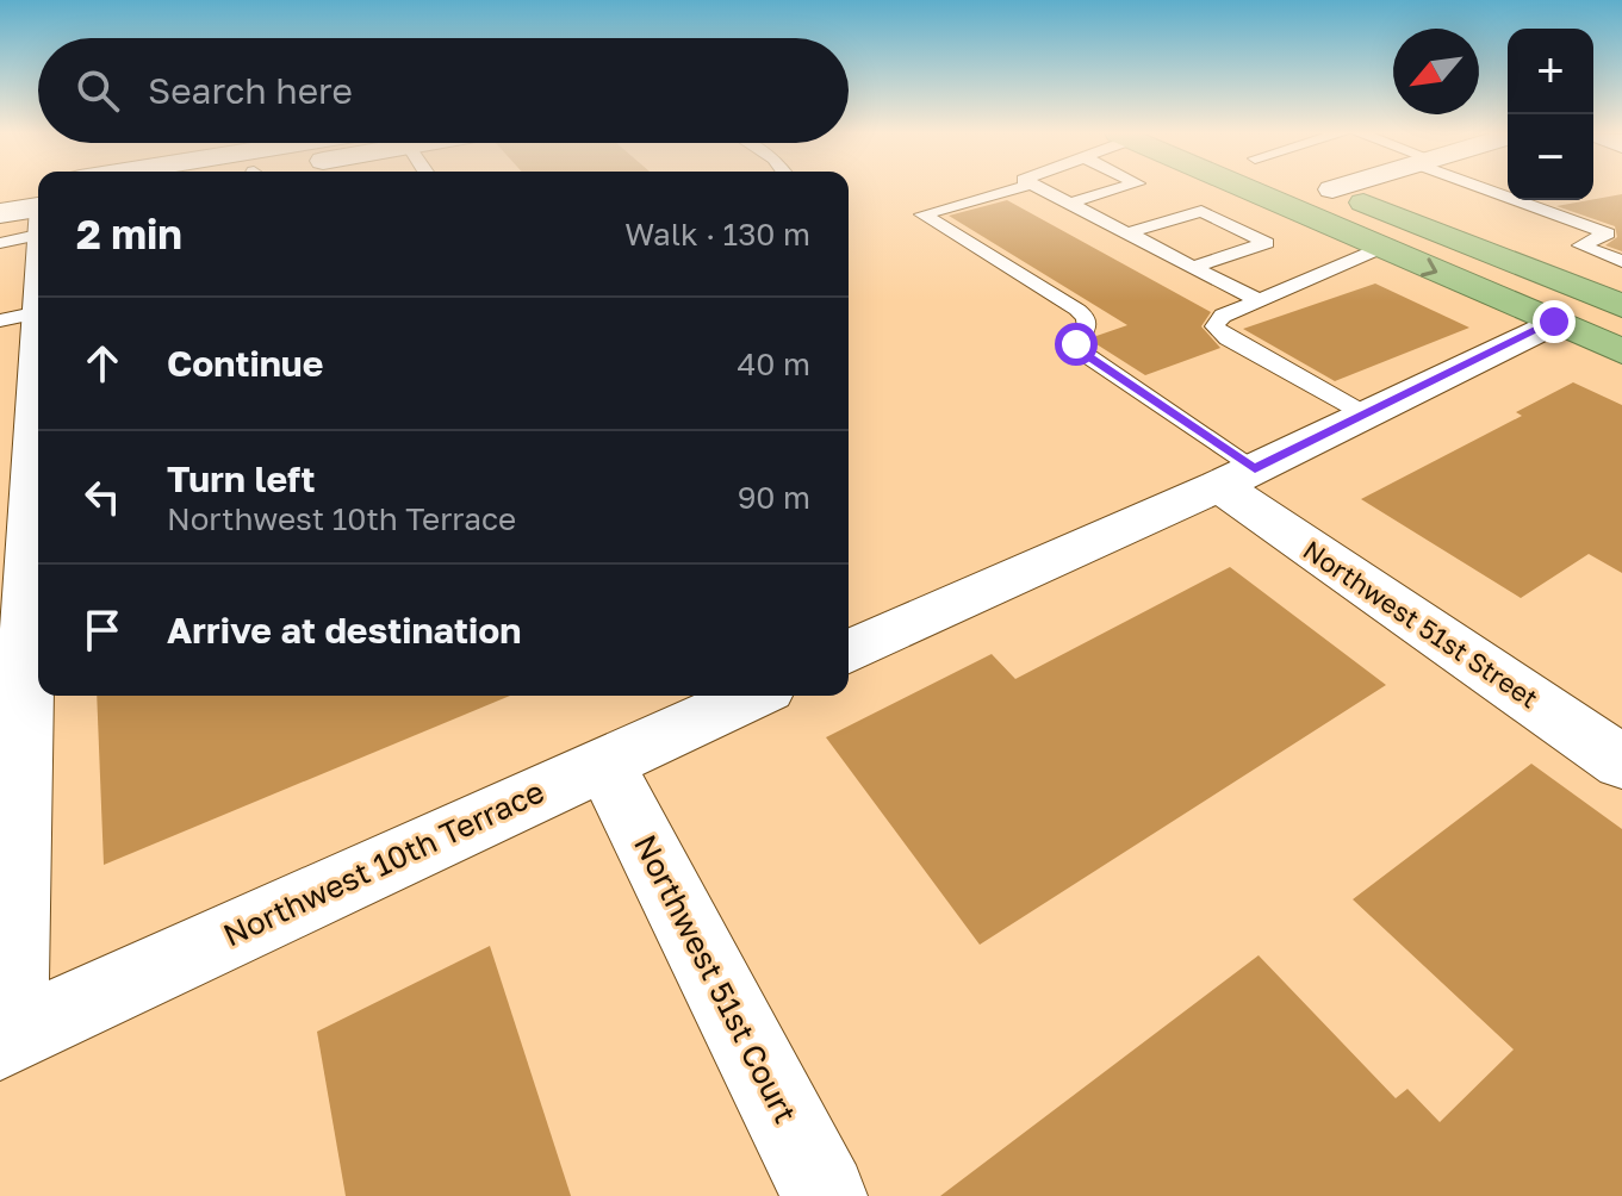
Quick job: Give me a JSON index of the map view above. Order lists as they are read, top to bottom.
{
  "streets": {
    "street": ["Northwest 51st Street", "Northwest 10th Terrace", "Northwest 51st Court"]
  },
  "crossings": [
    ["Northwest 10th Terrace", "Northwest 51st Court"]
  ],
  "north": "bottom left",
  "page": {
    "map_buttons": ["+", "−"],
    "search": "Search here",
    "heading": ["2 min", "Walk · 130 m"],
    "list": [
      ["Continue", "40 m"],
      ["Turn left", "Northwest 10th Terrace", "90 m"],
      "Arrive at destination"
    ]
  }
}
